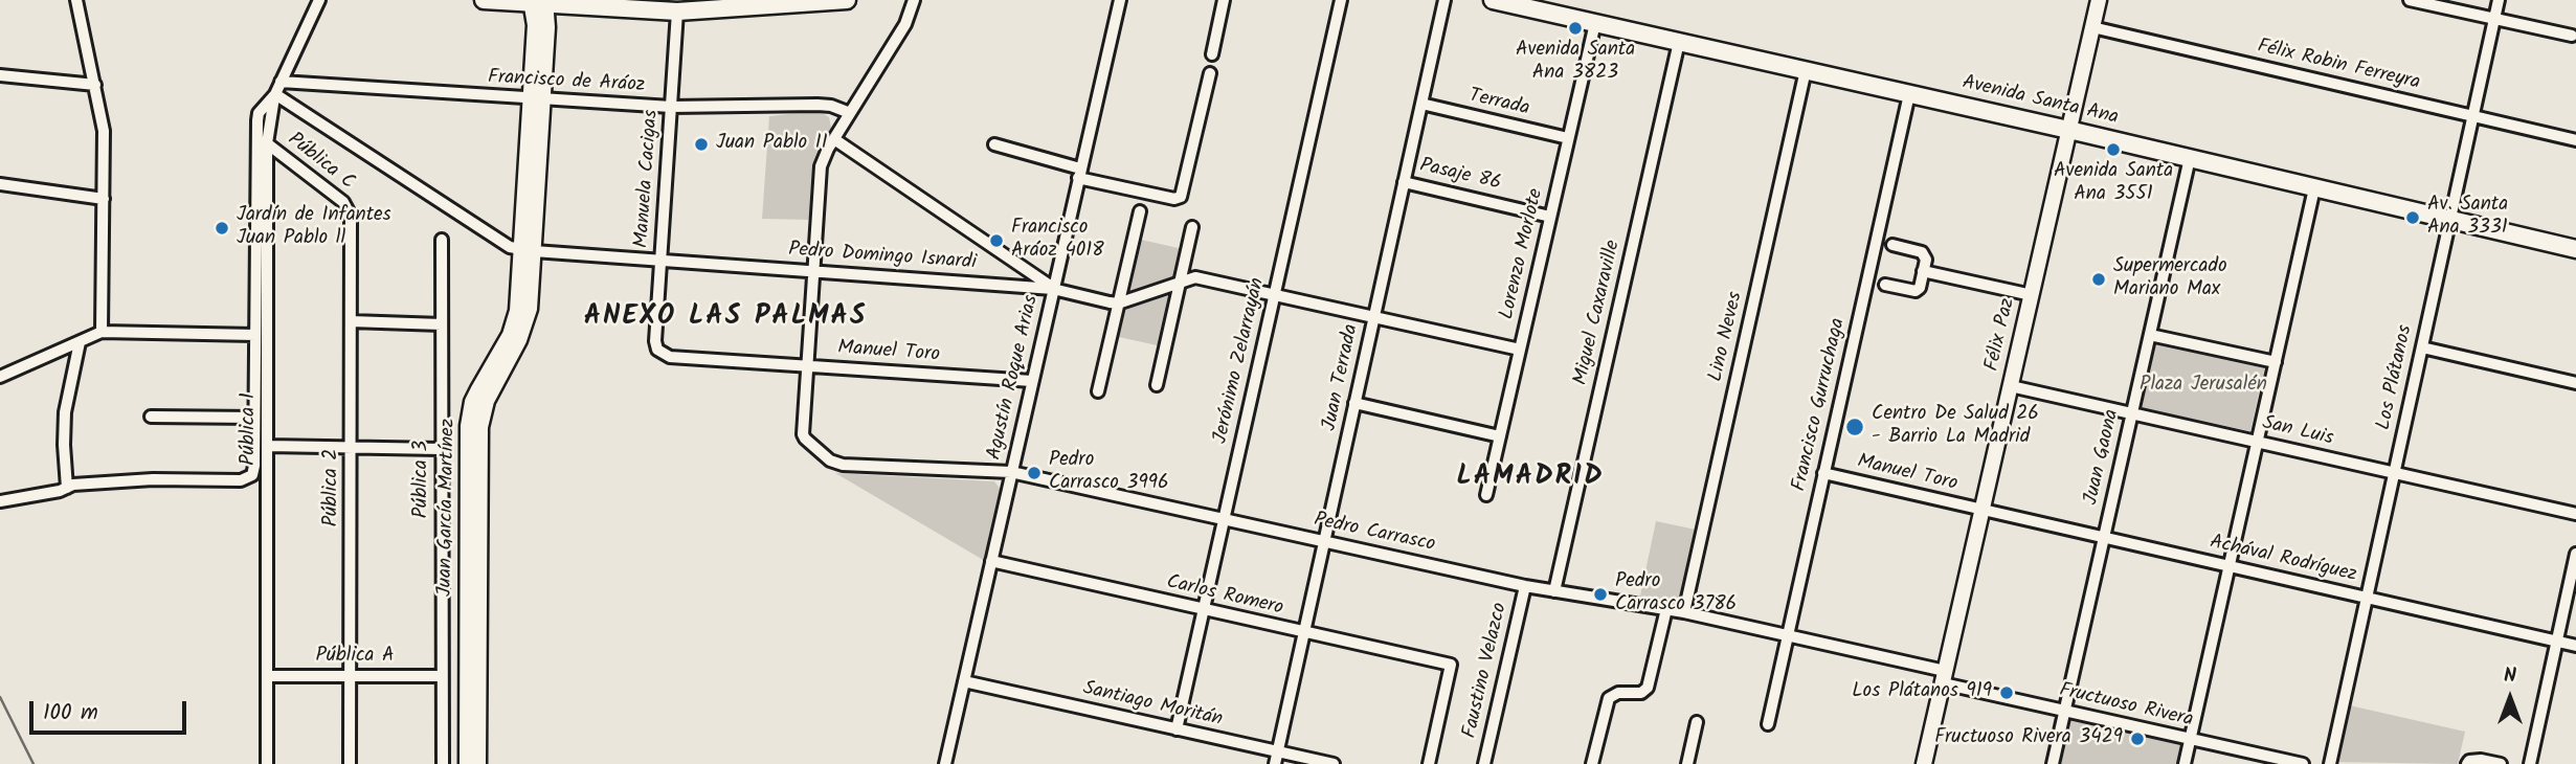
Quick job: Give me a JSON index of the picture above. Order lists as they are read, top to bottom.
{
  "streets": {
    "main road": ["Avenida Santa Ana", "Félix Paz", "Juan García Martínez"],
    "street": [
      "Félix Robin Ferreyra",
      "Francisco de Aráoz",
      "Terrada",
      "Pública C",
      "Pasaje 86",
      "Manuela Cacigas",
      "Lorenzo Morlote",
      "Pedro Domingo Isnardi",
      "Miguel Caxaraville",
      "Lino Neves",
      "Manuel Toro",
      "Jerónimo Zelarrayán",
      "Agustín Roque Arias",
      "Juan Terrada",
      "Los Plátanos",
      "Francisco Gurruchaga",
      "Pública 1",
      "San Luis",
      "Juan Gaona",
      "Pública 3",
      "Pública 2",
      "Pedro Carrasco",
      "Achával Rodríguez",
      "Carlos Romero",
      "Pública A",
      "Faustino Velazco",
      "Santiago Moritán",
      "Fructuoso Rivera"
    ]
  },
  "crossings": [
    ["Félix Robin Ferreyra", "Félix Paz"],
    ["Félix Robin Ferreyra", "Los Plátanos"],
    ["Francisco de Aráoz", "Manuela Cacigas"],
    ["Francisco de Aráoz", "Juan García Martínez"],
    ["Avenida Santa Ana", "Lorenzo Morlote"],
    ["Avenida Santa Ana", "Miguel Caxaraville"],
    ["Avenida Santa Ana", "Félix Paz"],
    ["Avenida Santa Ana", "Lino Neves"],
    ["Avenida Santa Ana", "Los Plátanos"],
    ["Avenida Santa Ana", "Francisco Gurruchaga"],
    ["Avenida Santa Ana", "Juan Gaona"],
    ["Terrada", "Lorenzo Morlote"],
    ["Terrada", "Juan Terrada"],
    ["Pública C", "Pública 1"],
    ["Pública C", "Pública 2"],
    ["Pasaje 86", "Lorenzo Morlote"],
    ["Pasaje 86", "Juan Terrada"],
    ["Manuela Cacigas", "Pedro Domingo Isnardi"],
    ["Manuela Cacigas", "Manuel Toro"],
    ["Pedro Domingo Isnardi", "Agustín Roque Arias"],
    ["Pedro Domingo Isnardi", "Pública 1"],
    ["Pedro Domingo Isnardi", "Juan García Martínez"],
    ["Miguel Caxaraville", "Pedro Carrasco"],
    ["Félix Paz", "Manuel Toro"],
    ["Félix Paz", "San Luis"],
    ["Félix Paz", "Pedro Carrasco"],
    ["Félix Paz", "Achával Rodríguez"],
    ["Félix Paz", "Fructuoso Rivera"],
    ["Lino Neves", "Pedro Carrasco"],
    ["Manuel Toro", "Agustín Roque Arias"],
    ["Manuel Toro", "Francisco Gurruchaga"],
    ["Manuel Toro", "Pedro Carrasco"],
    ["Manuel Toro", "Achával Rodríguez"],
    ["Jerónimo Zelarrayán", "Pedro Carrasco"],
    ["Jerónimo Zelarrayán", "Carlos Romero"],
    ["Jerónimo Zelarrayán", "Santiago Moritán"],
    ["Agustín Roque Arias", "Pedro Carrasco"],
    ["Agustín Roque Arias", "Carlos Romero"],
    ["Agustín Roque Arias", "Santiago Moritán"],
    ["Juan Terrada", "Pedro Carrasco"],
    ["Juan Terrada", "Carlos Romero"],
    ["Juan Terrada", "Santiago Moritán"],
    ["Los Plátanos", "San Luis"],
    ["Los Plátanos", "Achával Rodríguez"],
    ["Francisco Gurruchaga", "Pedro Carrasco"],
    ["Pública 1", "Pública A"],
    ["San Luis", "Juan Gaona"],
    ["Juan Gaona", "Achával Rodríguez"],
    ["Juan Gaona", "Fructuoso Rivera"],
    ["Pública 3", "Pública A"],
    ["Pública 2", "Pública A"],
    ["Pedro Carrasco", "Faustino Velazco"],
    ["Pedro Carrasco", "Fructuoso Rivera"]
  ],
  "districts": ["ANEXO LAS PALMAS", "LAMADRID"],
  "parks": ["Plaza Jerusalén"],
  "places": [
    "Avenida Santa Ana 3823",
    "Juan Pablo II",
    "Avenida Santa Ana 3551",
    "Av. Santa Ana 3331",
    "Jardín de Infantes Juan Pablo ll",
    "Francisco Aráoz 4018",
    "Supermercado Mariano Max",
    "Centro De Salud 26 - Barrio La Madrid",
    "Pedro Carrasco 3996",
    "Pedro Carrasco 3786",
    "Los Plátanos 919",
    "Fructuoso Rivera 3429"
  ],
  "scale_bar": "100 m",
  "north": "top"
}
